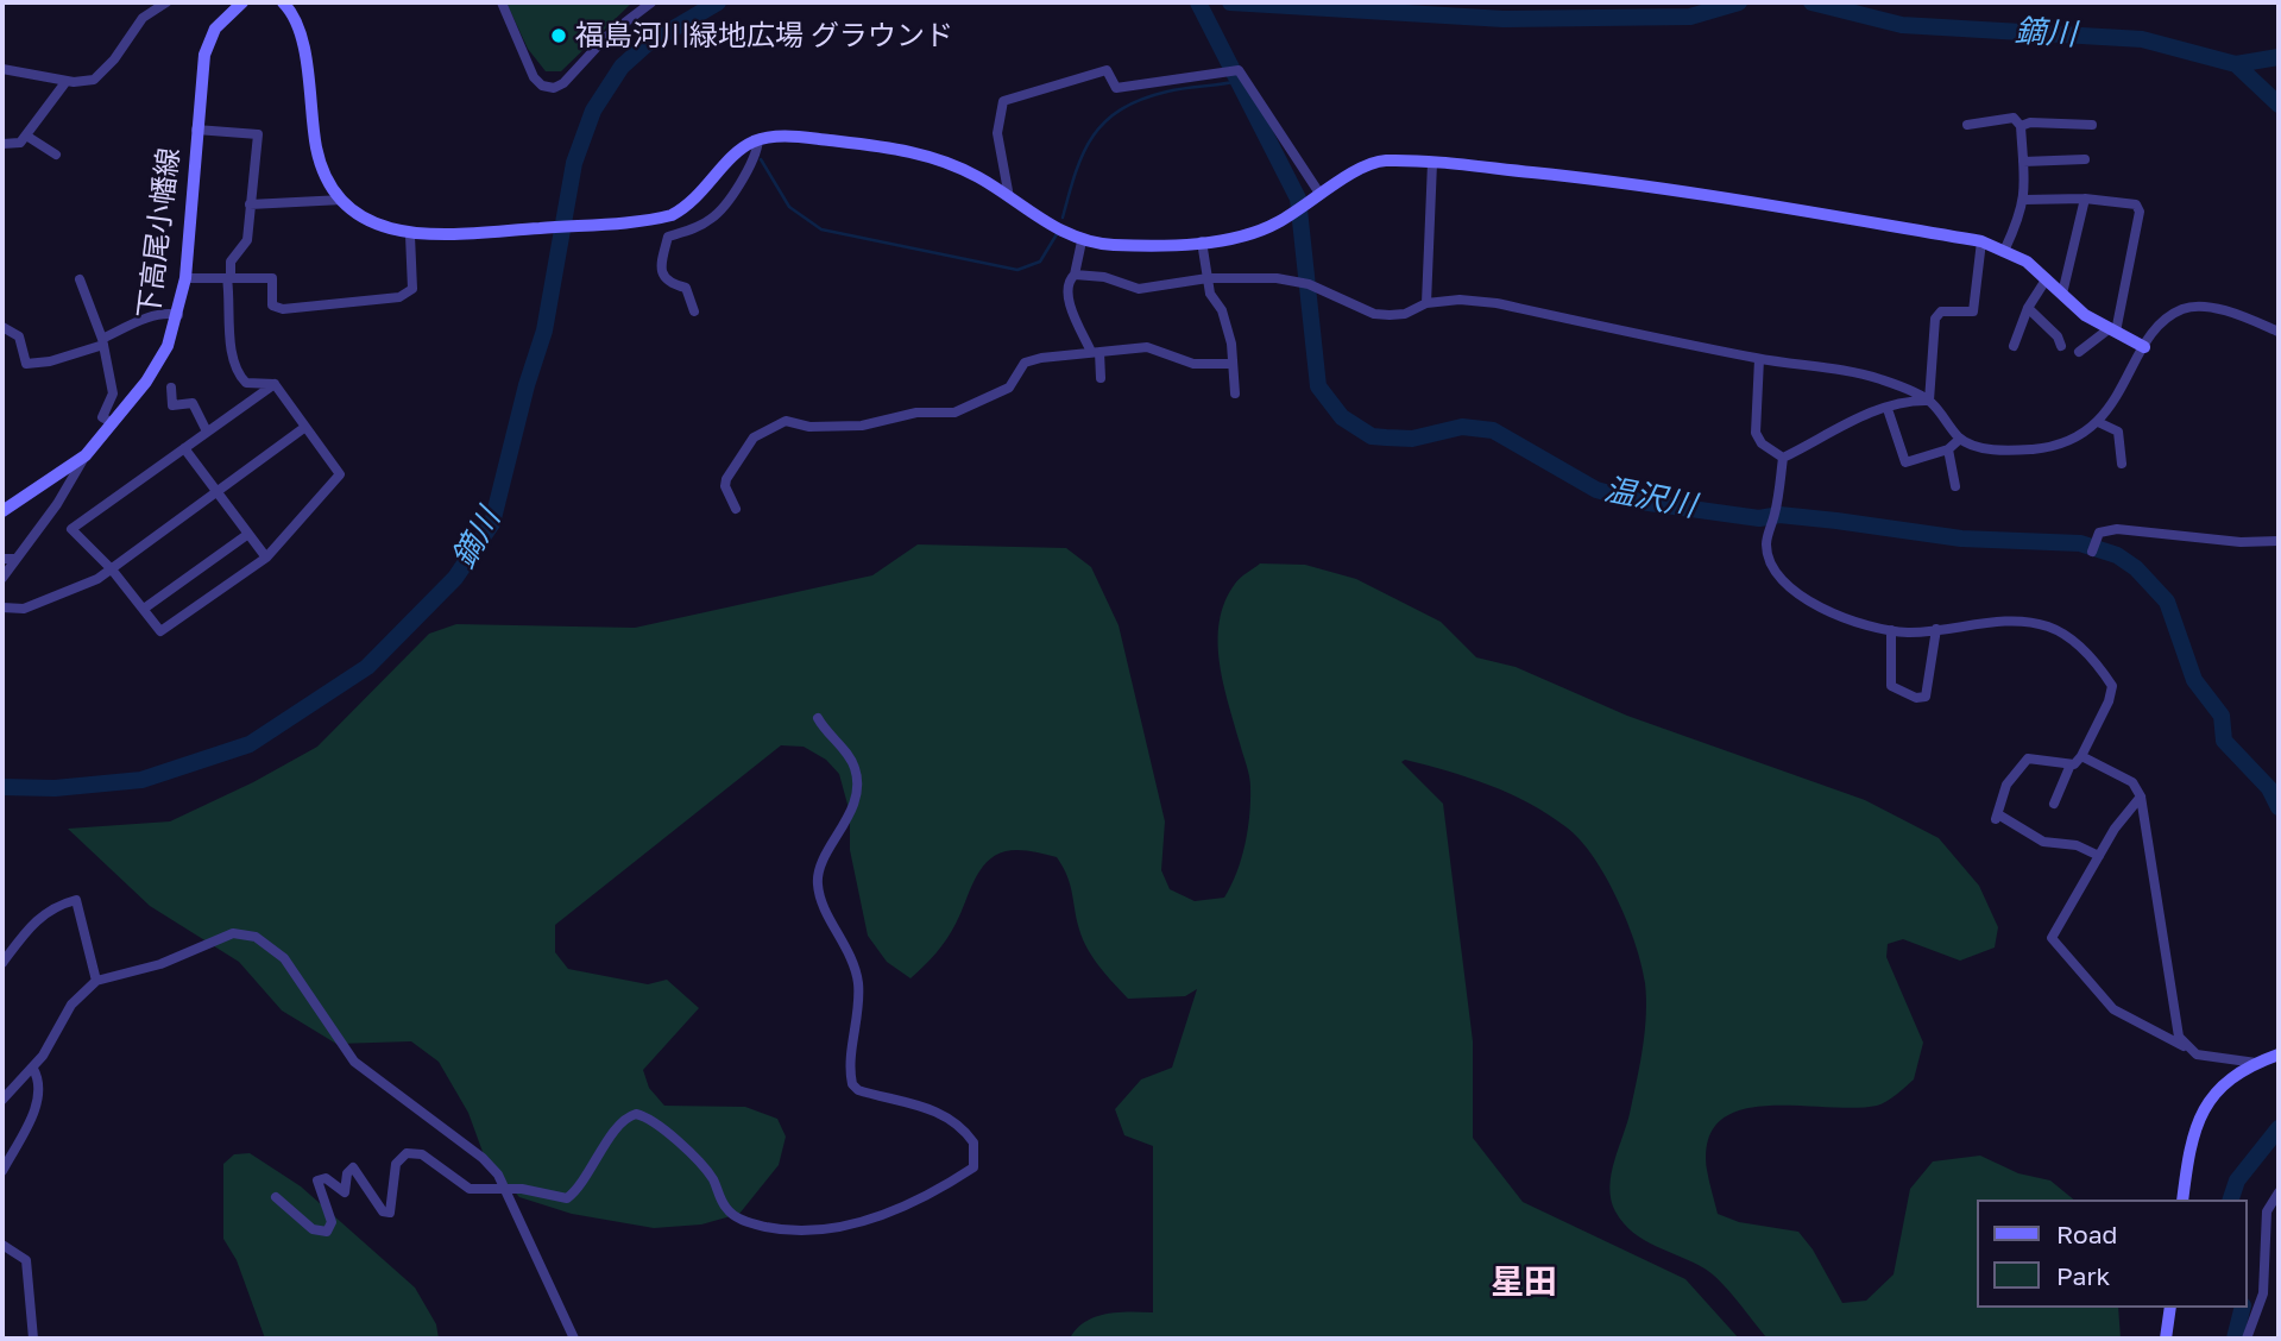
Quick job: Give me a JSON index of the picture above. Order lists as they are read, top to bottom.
{
  "streets": {
    "street": ["下高尾小幡線"]
  },
  "districts": ["星田"],
  "water": ["鏑川", "温沢川"],
  "places": ["福島河川緑地広場 グラウンド"],
  "legend": ["Road", "Park"]
}
